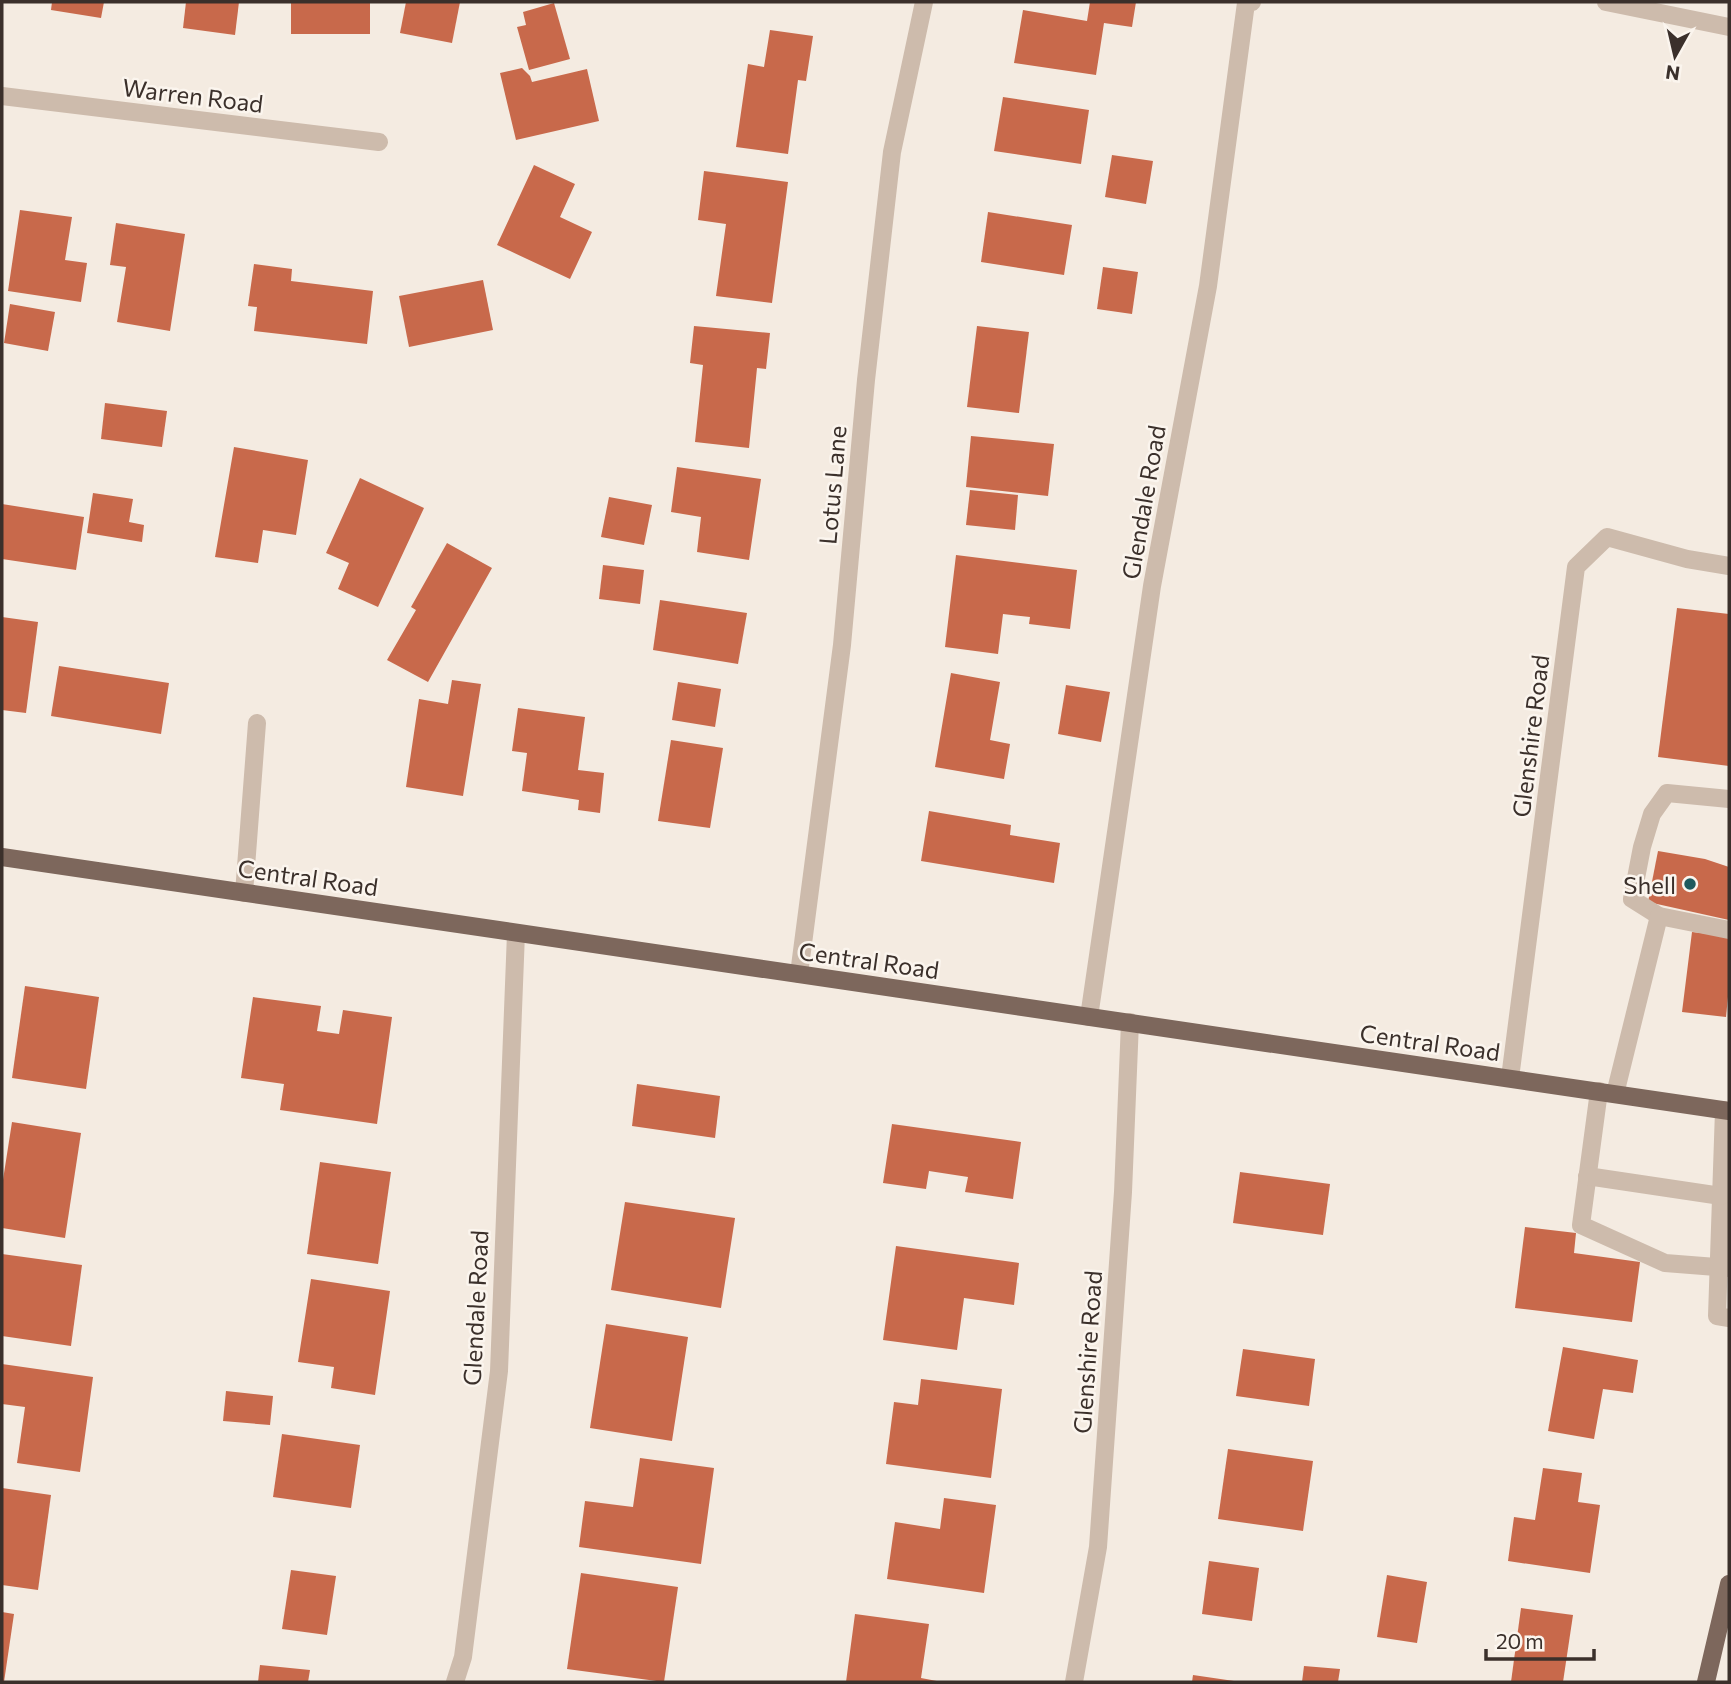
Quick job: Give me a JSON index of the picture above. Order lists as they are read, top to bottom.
{
  "streets": {
    "main road": ["Central Road"],
    "street": [
      "Warren Road",
      "Lotus Lane",
      "Glendale Road",
      "Glenshire Road"
    ]
  },
  "crossings": [
    ["Lotus Lane", "Central Road"],
    ["Glendale Road", "Central Road"],
    ["Glenshire Road", "Central Road"]
  ],
  "places": ["Shell"],
  "scale_bar": "20 m",
  "north": "bottom"
}
